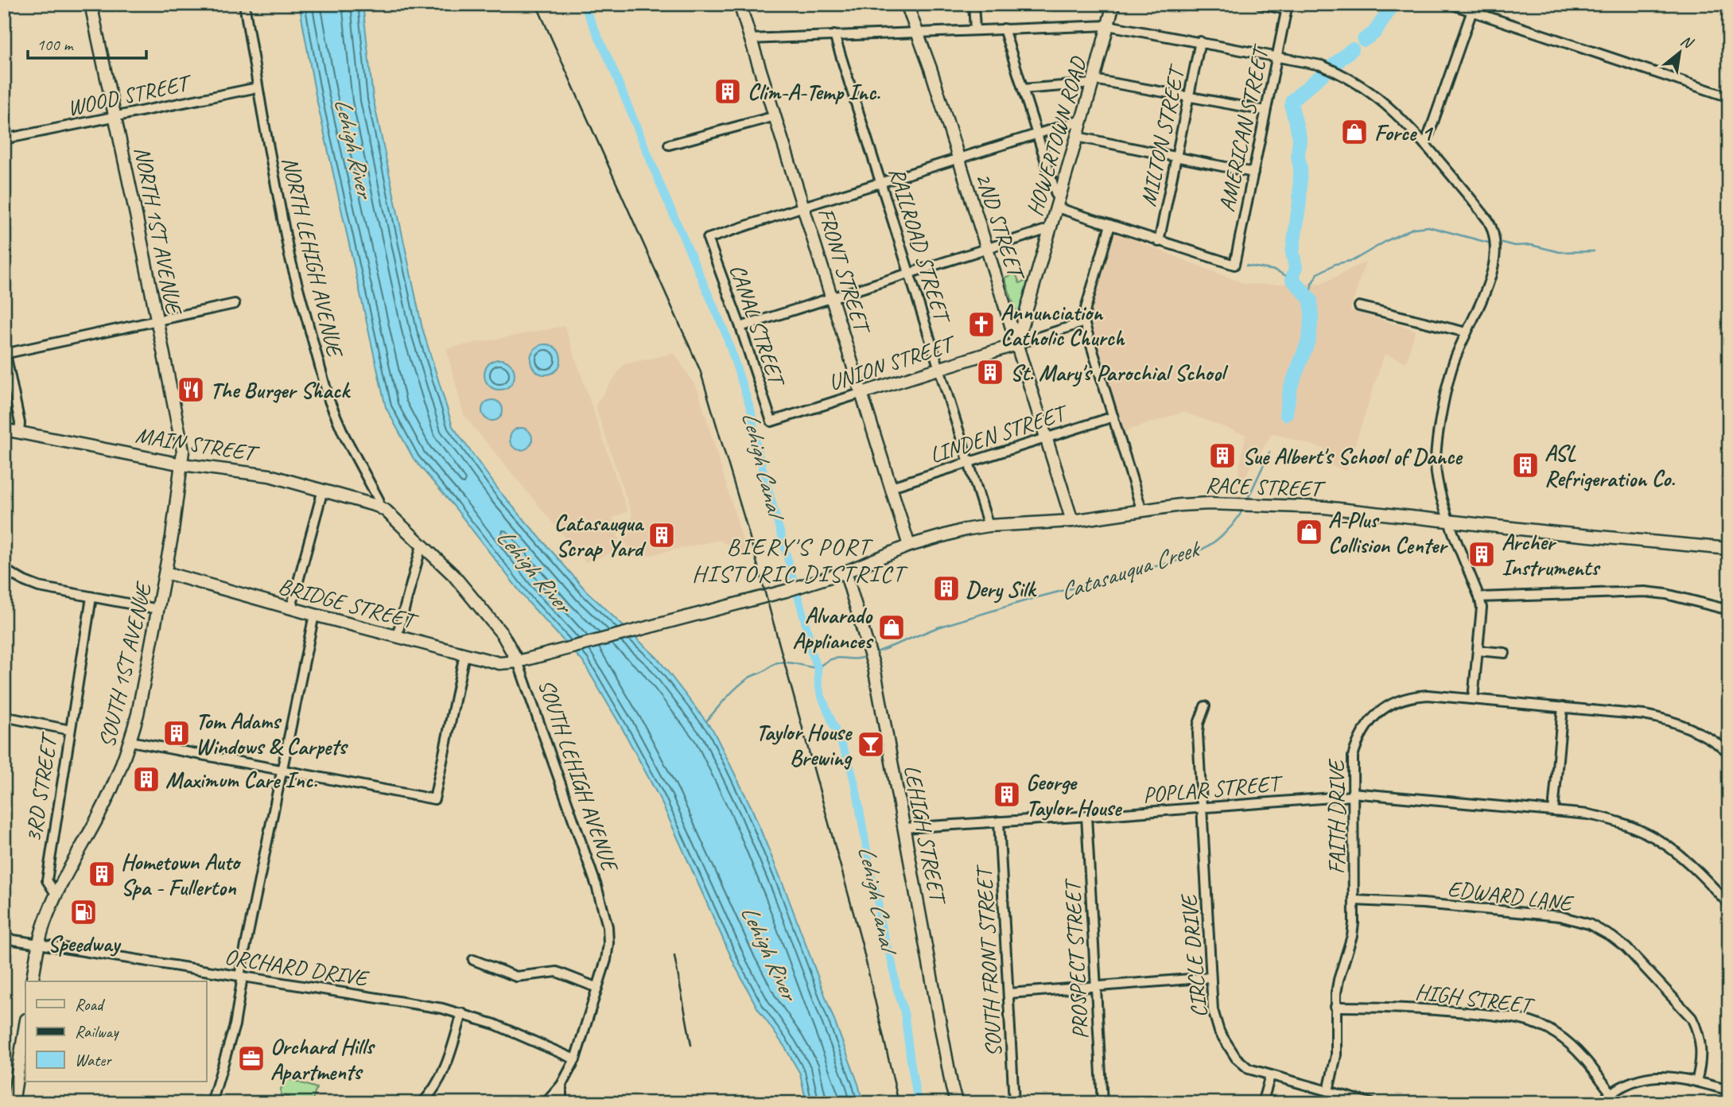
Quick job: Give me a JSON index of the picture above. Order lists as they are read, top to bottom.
{
  "streets": {
    "main road": [
      "HOWERTOWN ROAD",
      "2ND STREET",
      "NORTH 1ST AVENUE",
      "FRONT STREET",
      "UNION STREET",
      "MAIN STREET",
      "RACE STREET",
      "BRIDGE STREET",
      "SOUTH 1ST AVENUE",
      "SOUTH LEHIGH AVENUE",
      "LEHIGH STREET"
    ],
    "street": [
      "WOOD STREET",
      "AMERICAN STREET",
      "MILTON STREET",
      "RAILROAD STREET",
      "NORTH LEHIGH AVENUE",
      "CANAL STREET",
      "LINDEN STREET",
      "POPLAR STREET",
      "3RD STREET",
      "FAITH DRIVE",
      "EDWARD LANE",
      "CIRCLE DRIVE",
      "PROSPECT STREET",
      "SOUTH FRONT STREET",
      "ORCHARD DRIVE",
      "HIGH STREET"
    ]
  },
  "crossings": [
    ["WOOD STREET", "NORTH 1ST AVENUE"],
    ["WOOD STREET", "NORTH LEHIGH AVENUE"],
    ["AMERICAN STREET", "MILTON STREET"],
    ["HOWERTOWN ROAD", "2ND STREET"],
    ["HOWERTOWN ROAD", "UNION STREET"],
    ["2ND STREET", "UNION STREET"],
    ["2ND STREET", "LINDEN STREET"],
    ["2ND STREET", "RACE STREET"],
    ["NORTH 1ST AVENUE", "MAIN STREET"],
    ["NORTH 1ST AVENUE", "SOUTH 1ST AVENUE"],
    ["RAILROAD STREET", "UNION STREET"],
    ["RAILROAD STREET", "LINDEN STREET"],
    ["RAILROAD STREET", "RACE STREET"],
    ["NORTH LEHIGH AVENUE", "MAIN STREET"],
    ["NORTH LEHIGH AVENUE", "SOUTH LEHIGH AVENUE"],
    ["FRONT STREET", "CANAL STREET"],
    ["FRONT STREET", "UNION STREET"],
    ["FRONT STREET", "LINDEN STREET"],
    ["FRONT STREET", "RACE STREET"],
    ["CANAL STREET", "UNION STREET"],
    ["MAIN STREET", "SOUTH 1ST AVENUE"],
    ["MAIN STREET", "SOUTH LEHIGH AVENUE"],
    ["RACE STREET", "BRIDGE STREET"],
    ["RACE STREET", "LEHIGH STREET"],
    ["BRIDGE STREET", "SOUTH 1ST AVENUE"],
    ["BRIDGE STREET", "SOUTH LEHIGH AVENUE"],
    ["SOUTH 1ST AVENUE", "3RD STREET"],
    ["SOUTH LEHIGH AVENUE", "ORCHARD DRIVE"],
    ["POPLAR STREET", "FAITH DRIVE"],
    ["POPLAR STREET", "LEHIGH STREET"],
    ["POPLAR STREET", "CIRCLE DRIVE"],
    ["POPLAR STREET", "PROSPECT STREET"],
    ["POPLAR STREET", "SOUTH FRONT STREET"],
    ["FAITH DRIVE", "EDWARD LANE"],
    ["FAITH DRIVE", "CIRCLE DRIVE"],
    ["FAITH DRIVE", "HIGH STREET"]
  ],
  "districts": ["BIERY'S PORT HISTORIC DISTRICT"],
  "water": ["Lehigh River", "Lehigh Canal", "Catasauqua Creek"],
  "places": {
    "building": [
      "Clim-A-Temp Inc.",
      "St. Mary's Parochial School",
      "Sue Albert's School of Dance",
      "ASL Refrigeration Co.",
      "Catasauqua Scrap Yard",
      "Archer Instruments",
      "Dery Silk",
      "Tom Adams Windows & Carpets",
      "Maximum Care Inc.",
      "George Taylor House",
      "Hometown Auto Spa - Fullerton"
    ],
    "shop": ["Force 1", "A-Plus Collision Center", "Alvarado Appliances"],
    "church": ["Annunciation Catholic Church"],
    "restaurant": ["The Burger Shack"],
    "bar": ["Taylor House Brewing"],
    "fuel station": ["Speedway"],
    "office": ["Orchard Hills Apartments"]
  },
  "legend": ["Road", "Railway", "Water"],
  "scale_bar": "100 m",
  "north": "top right"
}
